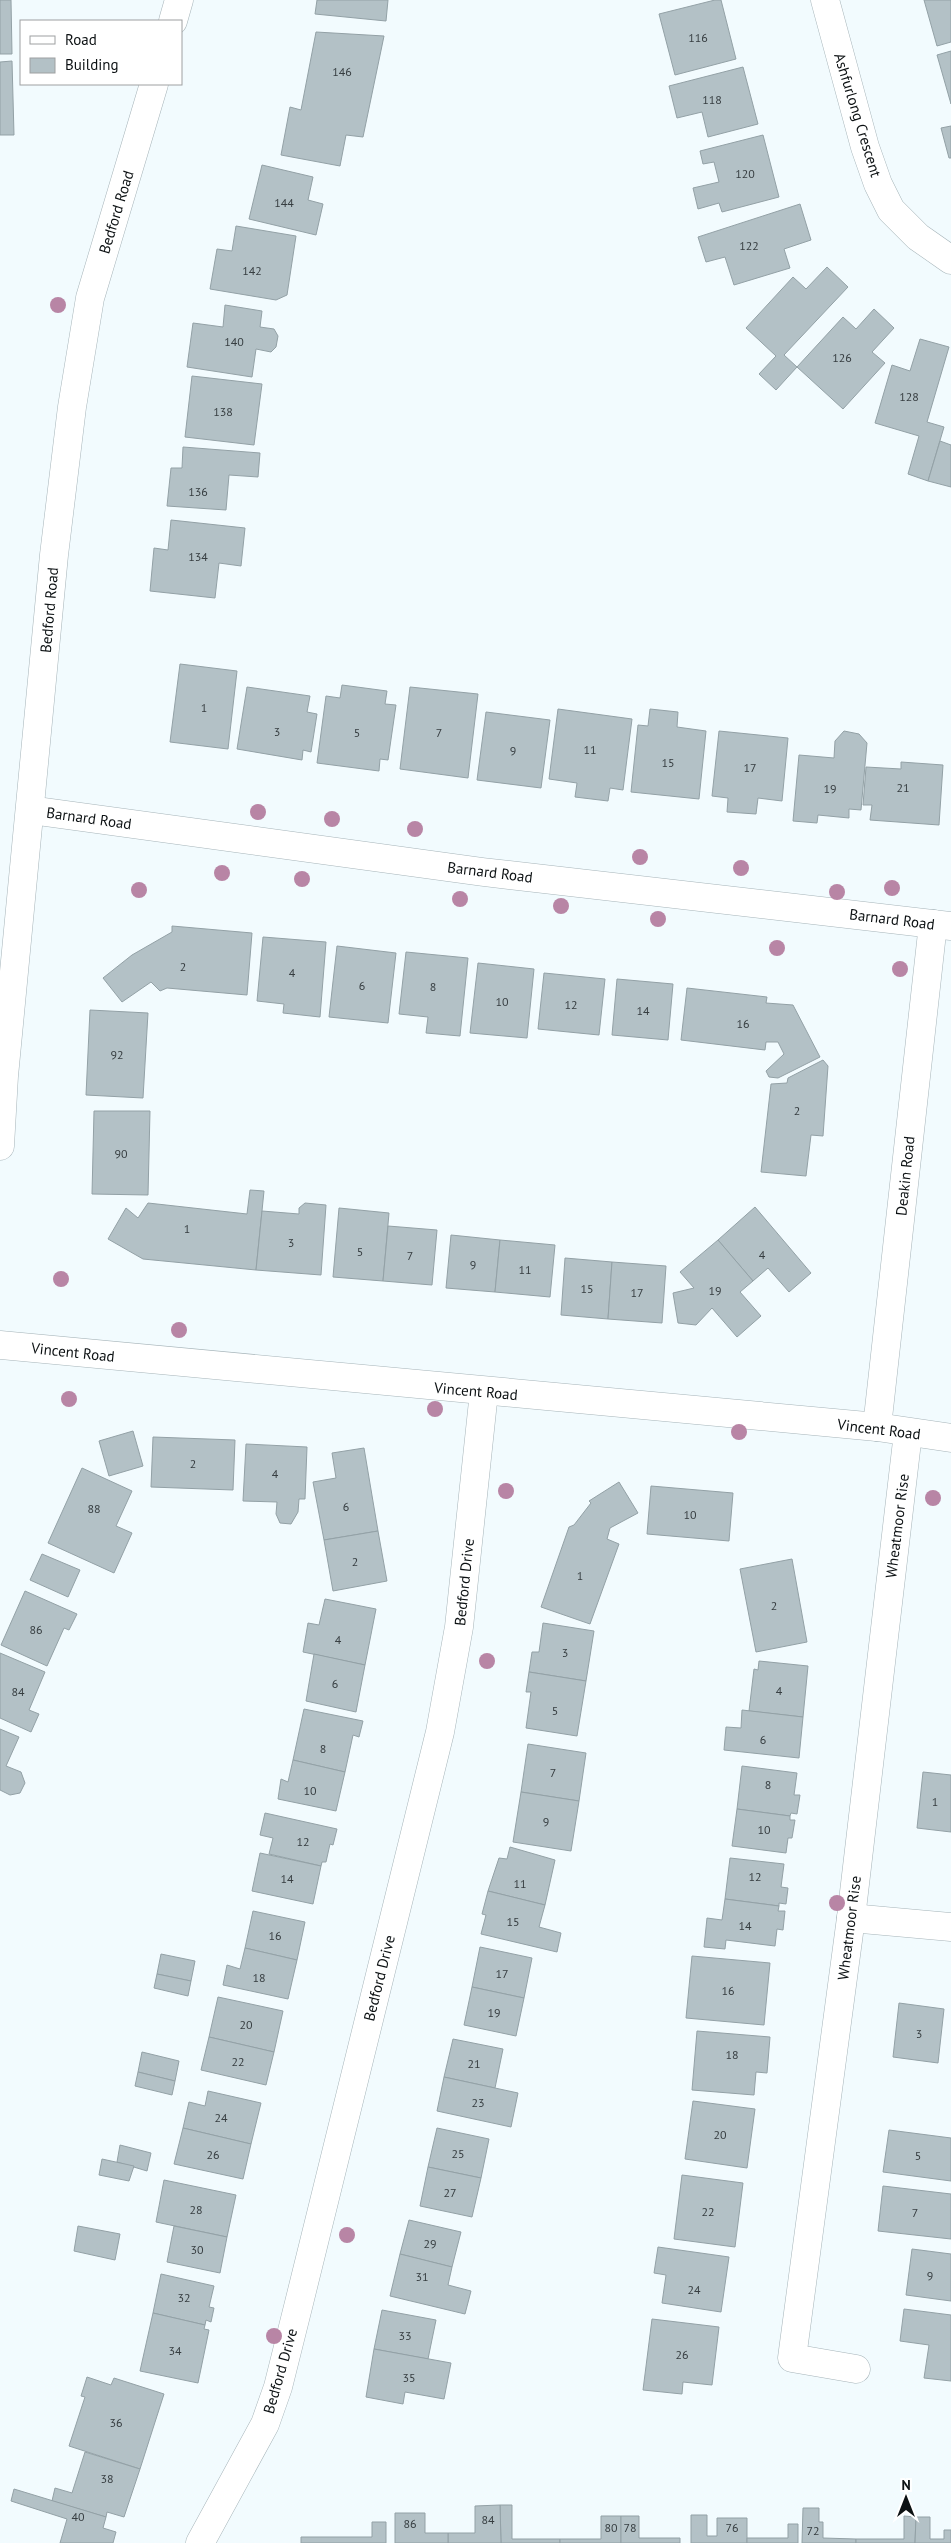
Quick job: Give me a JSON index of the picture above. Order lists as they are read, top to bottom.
{
  "streets": {
    "street": [
      "Ashfurlong Crescent",
      "Bedford Road",
      "Barnard Road",
      "Deakin Road",
      "Vincent Road",
      "Wheatmoor Rise",
      "Bedford Drive"
    ]
  },
  "crossings": [
    ["Bedford Road", "Barnard Road"],
    ["Barnard Road", "Deakin Road"],
    ["Deakin Road", "Vincent Road"],
    ["Vincent Road", "Wheatmoor Rise"],
    ["Vincent Road", "Bedford Drive"]
  ],
  "house_numbers": [
    "116",
    "146",
    "118",
    "120",
    "144",
    "122",
    "142",
    "140",
    "126",
    "128",
    "138",
    "136",
    "134",
    "1",
    "3",
    "5",
    "7",
    "11",
    "9",
    "15",
    "17",
    "21",
    "19",
    "2",
    "4",
    "6",
    "8",
    "10",
    "12",
    "14",
    "16",
    "92",
    "2",
    "90",
    "1",
    "3",
    "5",
    "4",
    "7",
    "9",
    "11",
    "15",
    "19",
    "17",
    "2",
    "4",
    "6",
    "88",
    "10",
    "2",
    "1",
    "2",
    "86",
    "4",
    "3",
    "6",
    "4",
    "84",
    "5",
    "6",
    "8",
    "7",
    "8",
    "10",
    "1",
    "9",
    "10",
    "12",
    "12",
    "14",
    "11",
    "15",
    "14",
    "16",
    "17",
    "18",
    "16",
    "19",
    "20",
    "3",
    "18",
    "22",
    "21",
    "23",
    "24",
    "20",
    "25",
    "26",
    "5",
    "27",
    "28",
    "22",
    "7",
    "29",
    "30",
    "9",
    "31",
    "24",
    "32",
    "33",
    "34",
    "26",
    "35",
    "36",
    "38",
    "40",
    "84",
    "86",
    "80",
    "78",
    "76",
    "72"
  ],
  "legend": ["Road", "Building"],
  "north": "top"
}
